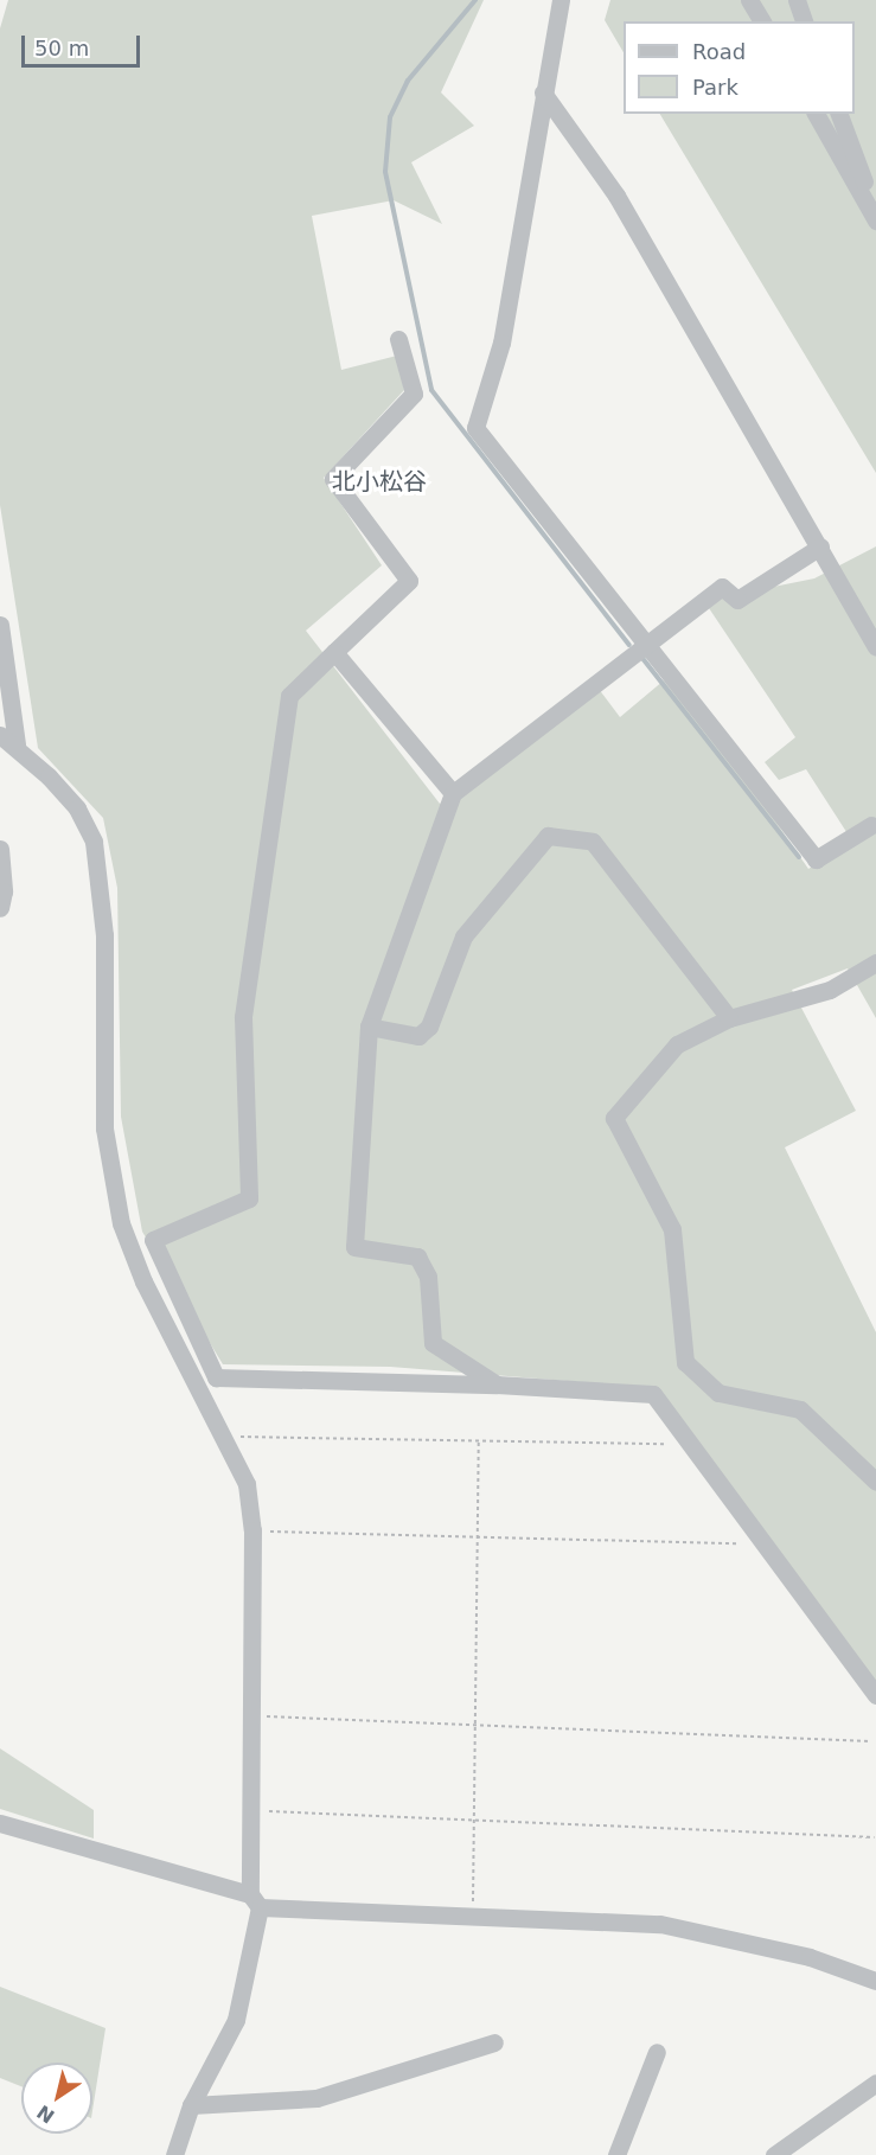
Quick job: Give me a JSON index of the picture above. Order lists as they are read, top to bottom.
{
  "districts": ["北小松谷"],
  "legend": ["Road", "Park"],
  "scale_bar": "50 m",
  "north": "bottom left"
}
